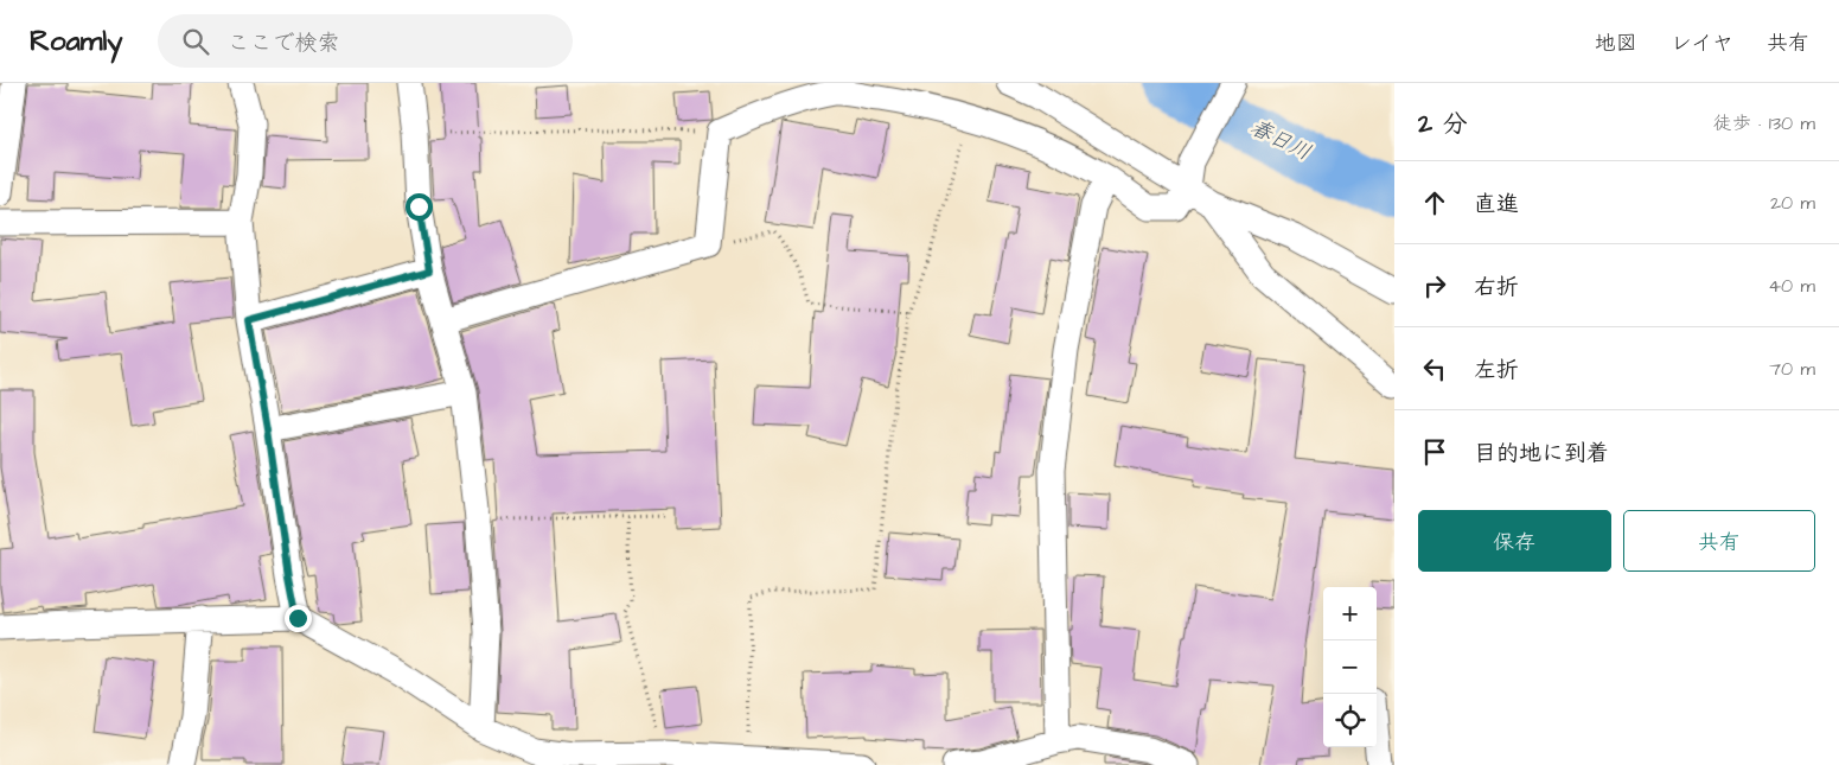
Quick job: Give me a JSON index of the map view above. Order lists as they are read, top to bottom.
{
  "water": ["春日川"],
  "page": {
    "header": "Roamly",
    "search": "ここで検索",
    "nav": ["地図", "レイヤ", "共有"],
    "heading": ["2 分", "徒歩 · 130 m"],
    "list": [
      ["直進", "20 m"],
      ["右折", "40 m"],
      ["左折", "70 m"],
      "目的地に到着"
    ],
    "buttons": ["保存", "共有"],
    "map_buttons": ["+", "−"]
  }
}
